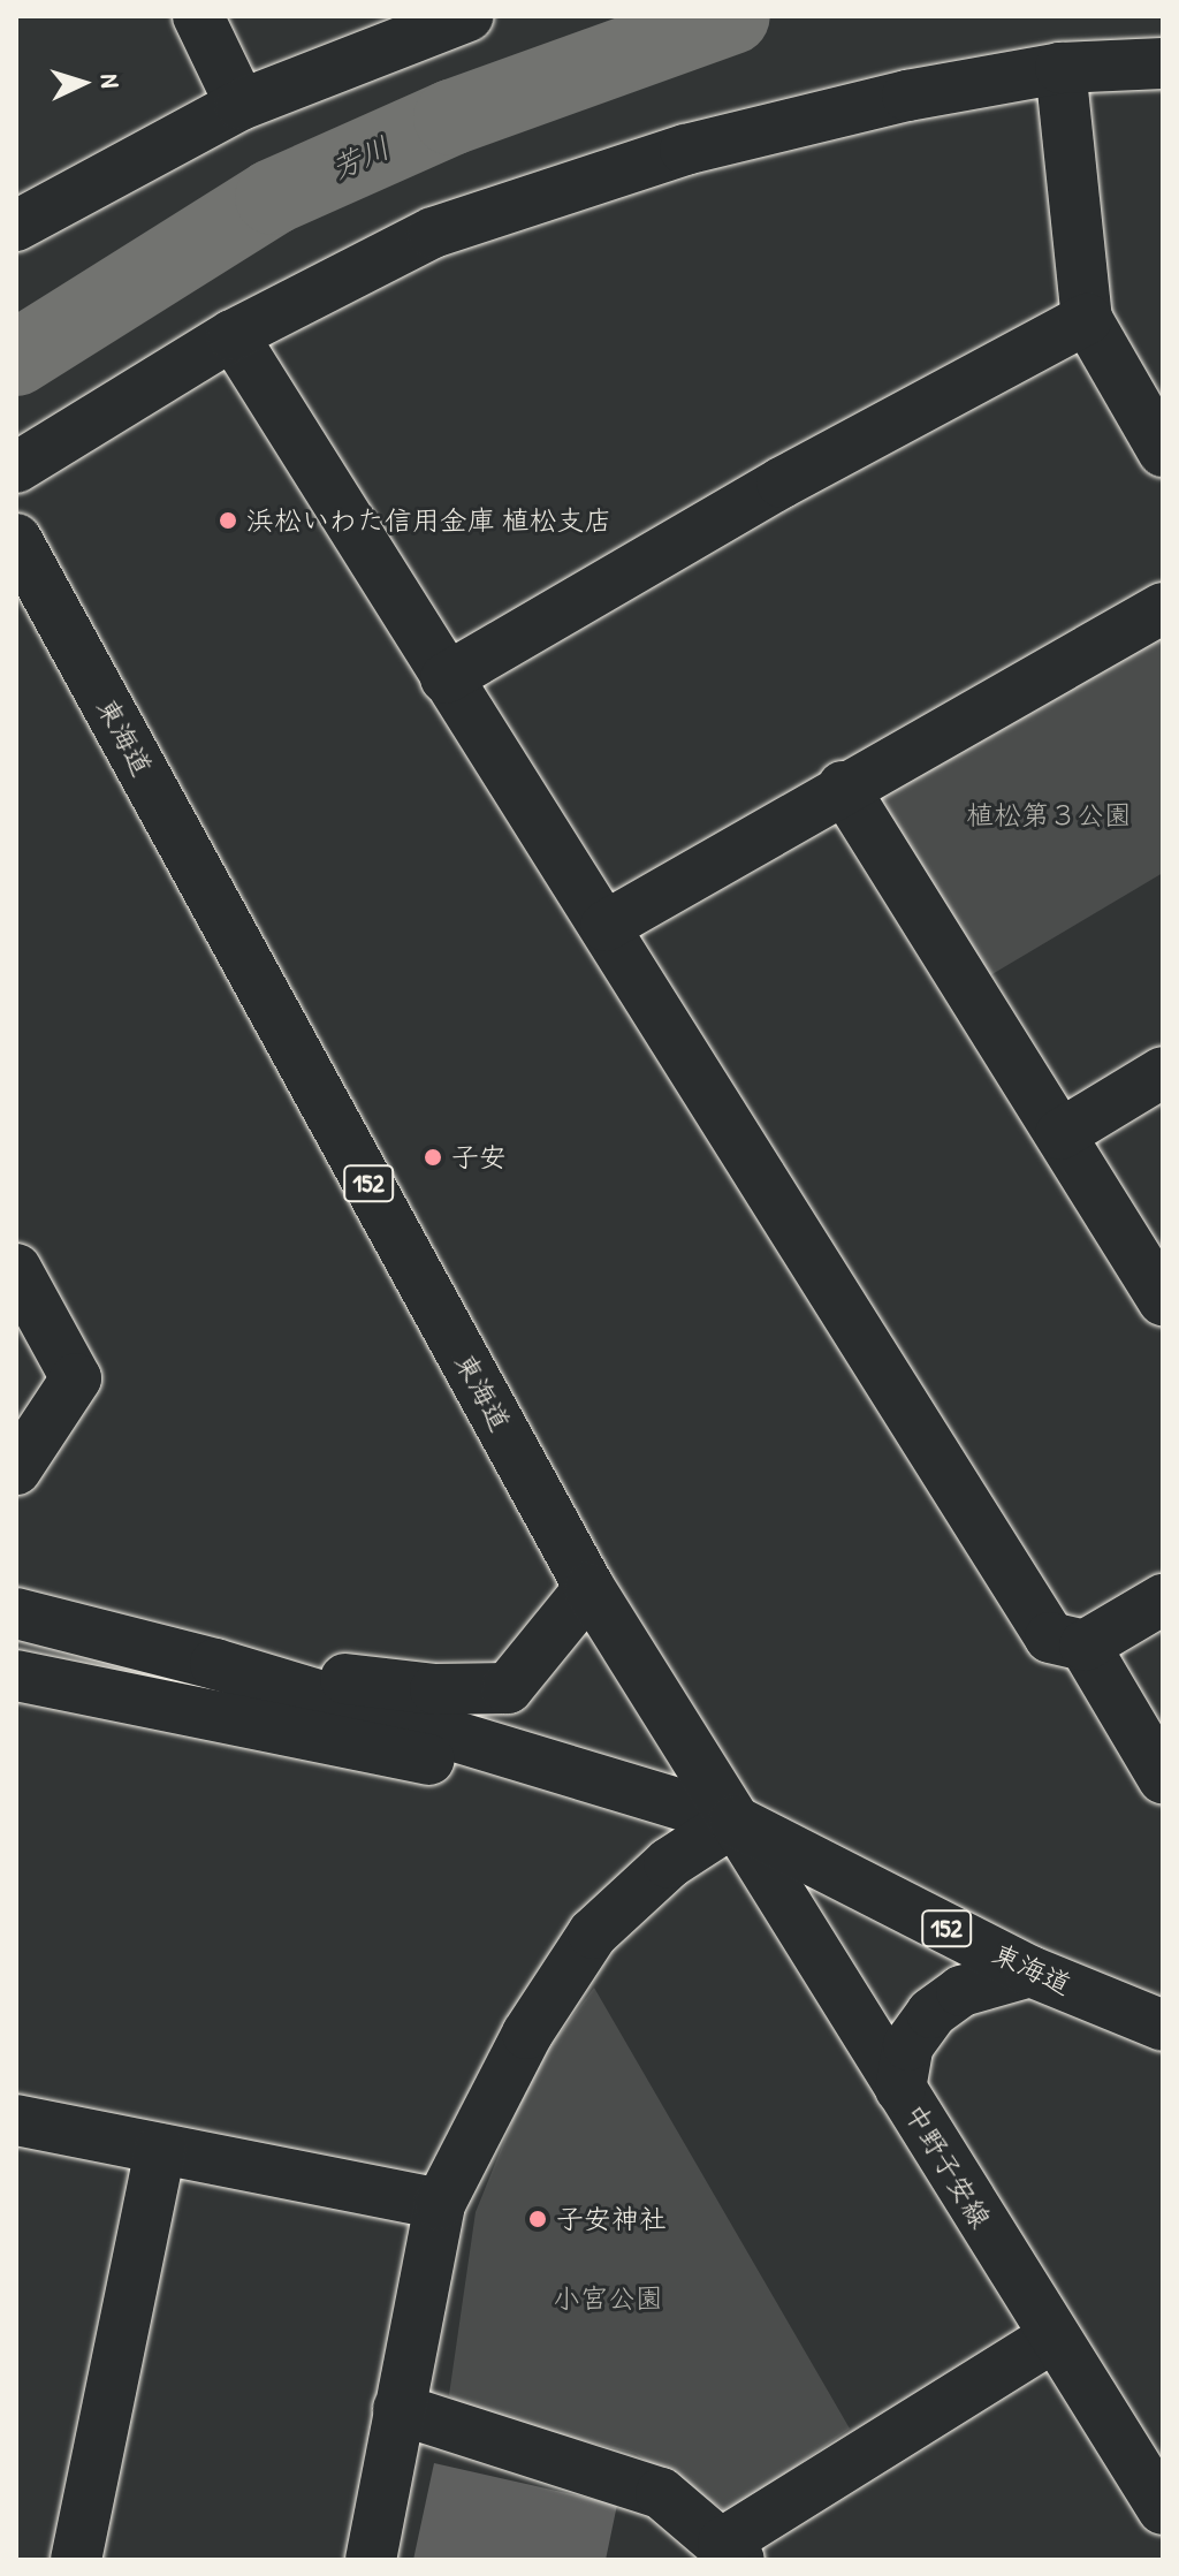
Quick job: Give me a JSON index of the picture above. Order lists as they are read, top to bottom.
{
  "streets": {
    "main road": ["東海道", "152", "中野子安線"]
  },
  "crossings": [
    ["東海道", "中野子安線"]
  ],
  "water": ["芳川"],
  "parks": ["植松第３公園", "小宮公園"],
  "places": ["浜松いわた信用金庫 植松支店", "子安", "子安神社"],
  "north": "right"
}
